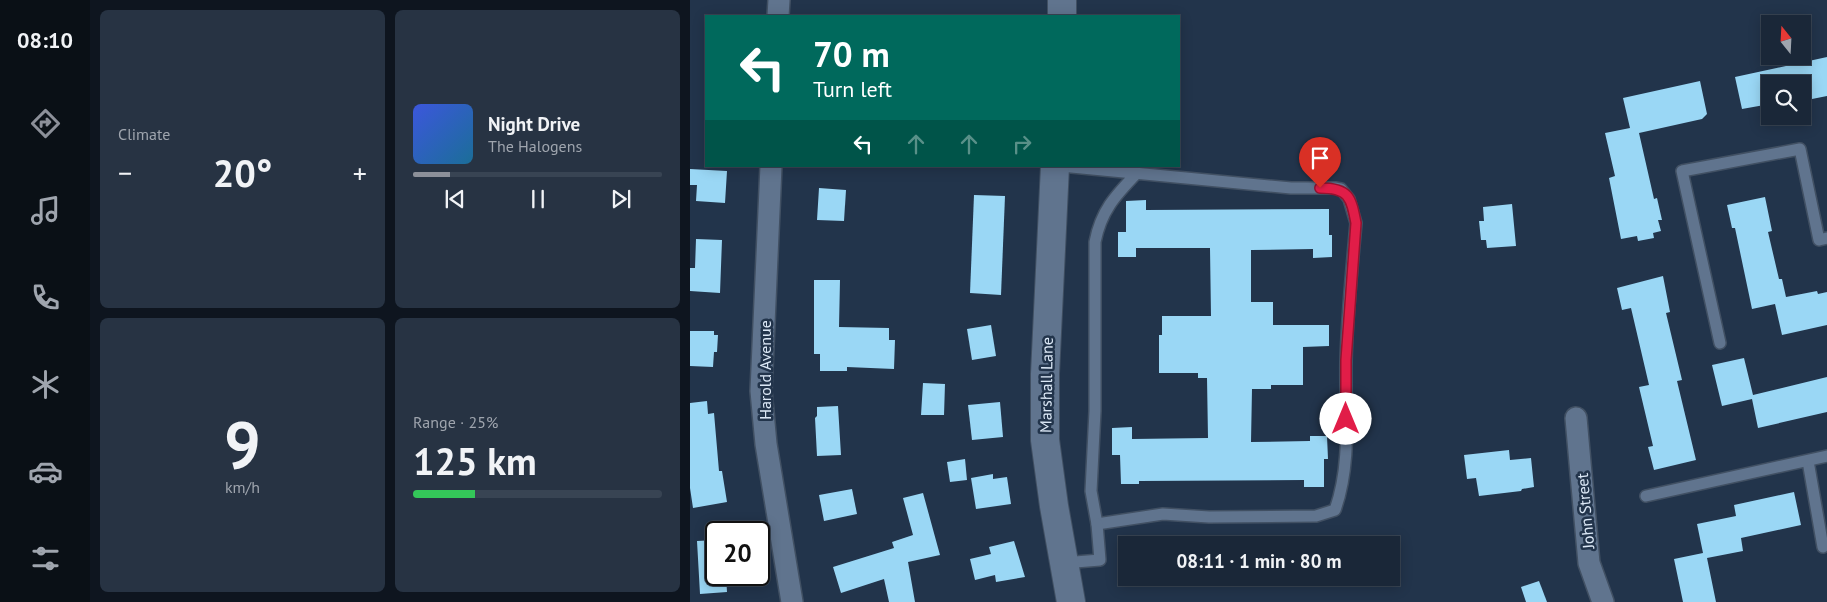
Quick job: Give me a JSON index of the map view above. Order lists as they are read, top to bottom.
{
  "streets": {
    "street": ["Harold Avenue", "Marshall Lane", "John Street"]
  },
  "north": "top",
  "page": {
    "tabs": "08:10",
    "tile": [
      "Climate",
      ["9", "km/h"],
      ["Range · 25%", "125 km"]
    ],
    "turn": ["70 m", "Turn left"],
    "song": ["Night Drive", "The Halogens"],
    "heat": ["−", "20°", "+"],
    "limit": "20",
    "trip": "08:11 · 1 min · 80 m"
  }
}
